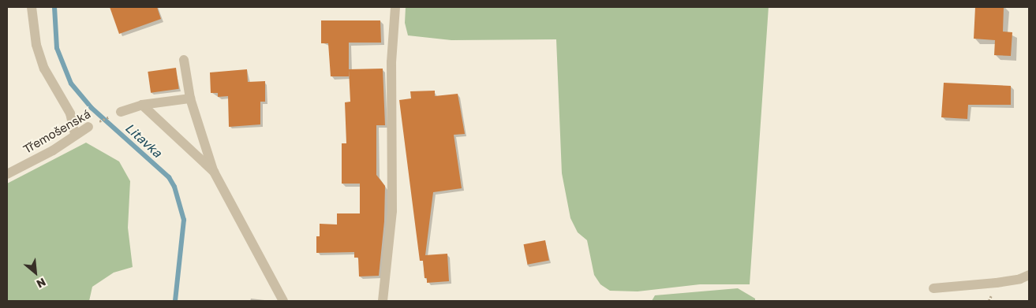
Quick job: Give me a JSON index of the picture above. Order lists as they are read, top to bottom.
{
  "streets": {
    "street": ["Třemošenská"]
  },
  "water": ["Litavka"],
  "north": "bottom right"
}
